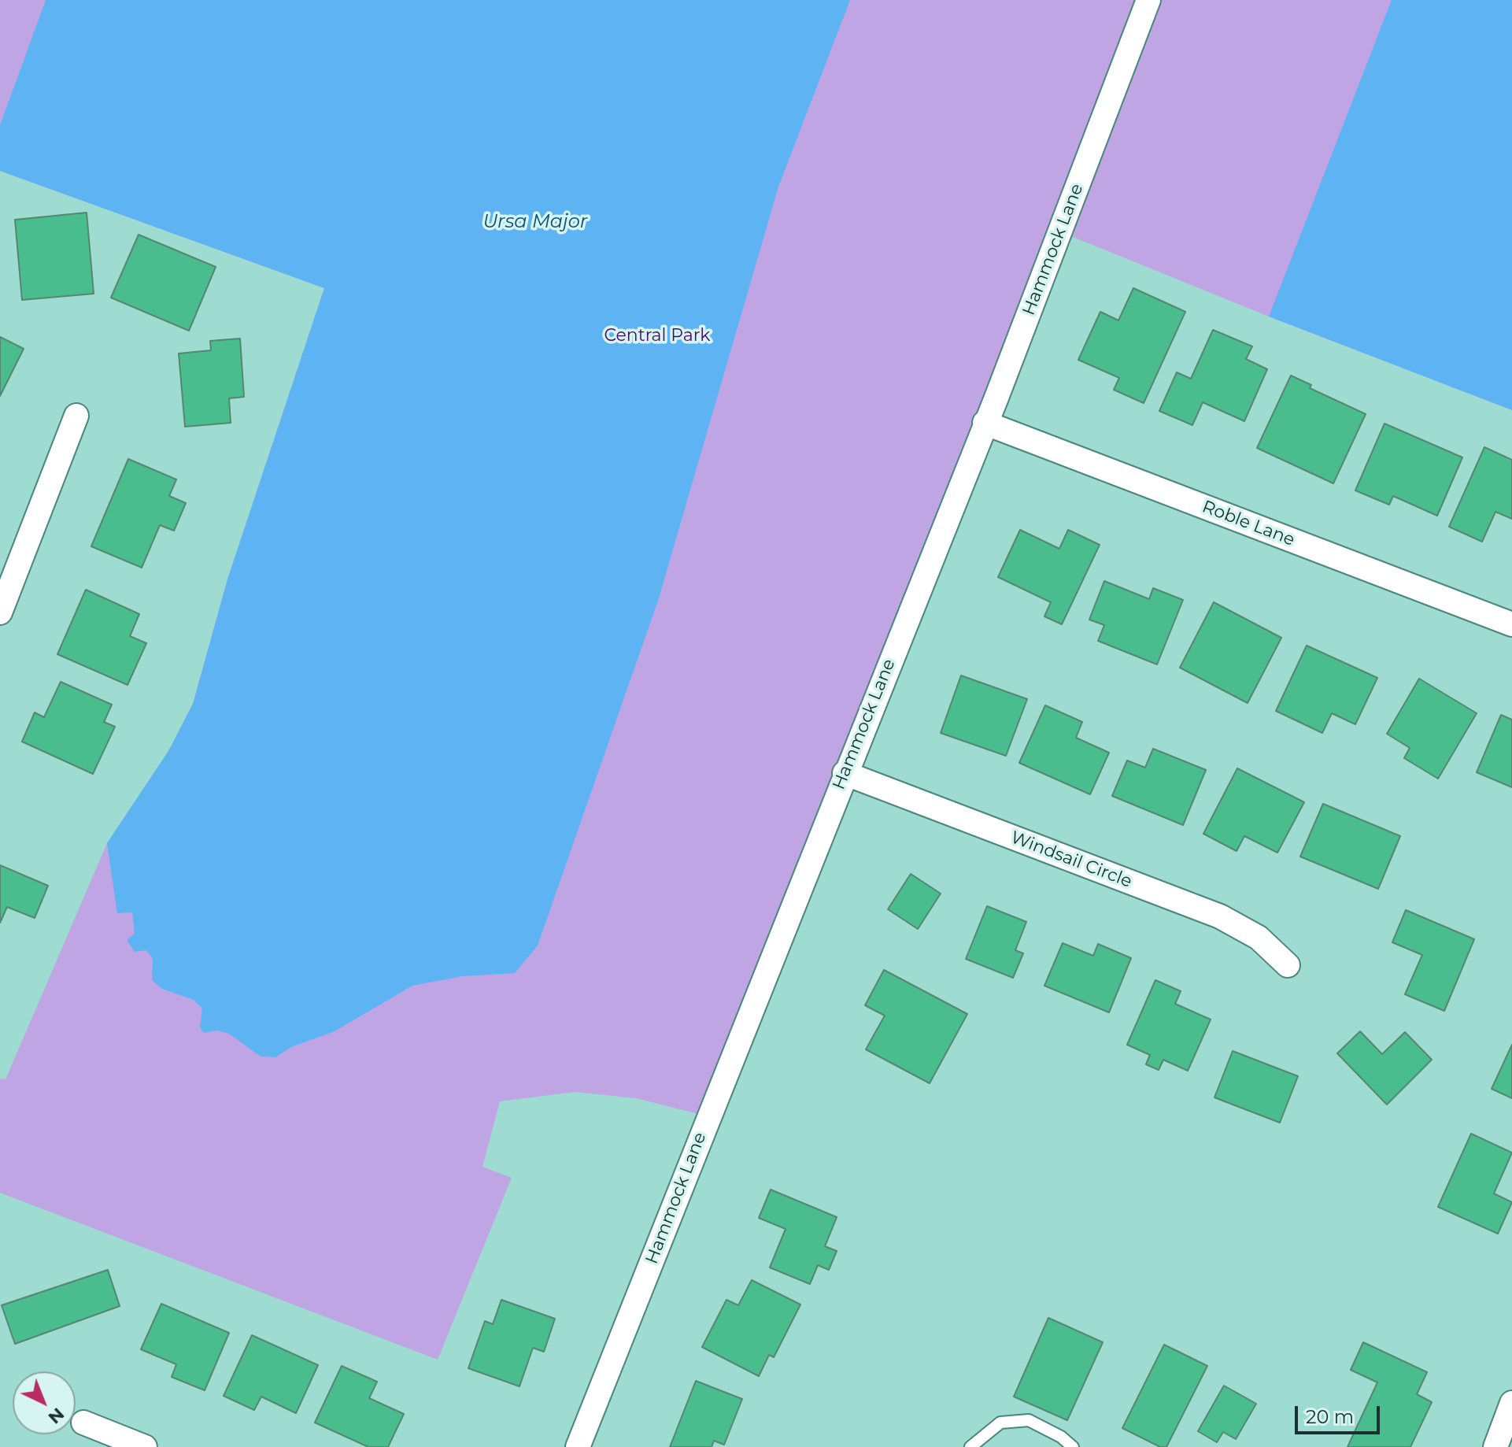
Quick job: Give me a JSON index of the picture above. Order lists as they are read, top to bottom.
{
  "streets": {
    "street": ["Hammock Lane", "Roble Lane", "Windsail Circle"]
  },
  "crossings": [
    ["Hammock Lane", "Roble Lane"],
    ["Hammock Lane", "Windsail Circle"]
  ],
  "water": ["Ursa Major"],
  "parks": ["Central Park"],
  "scale_bar": "20 m",
  "north": "bottom right"
}
